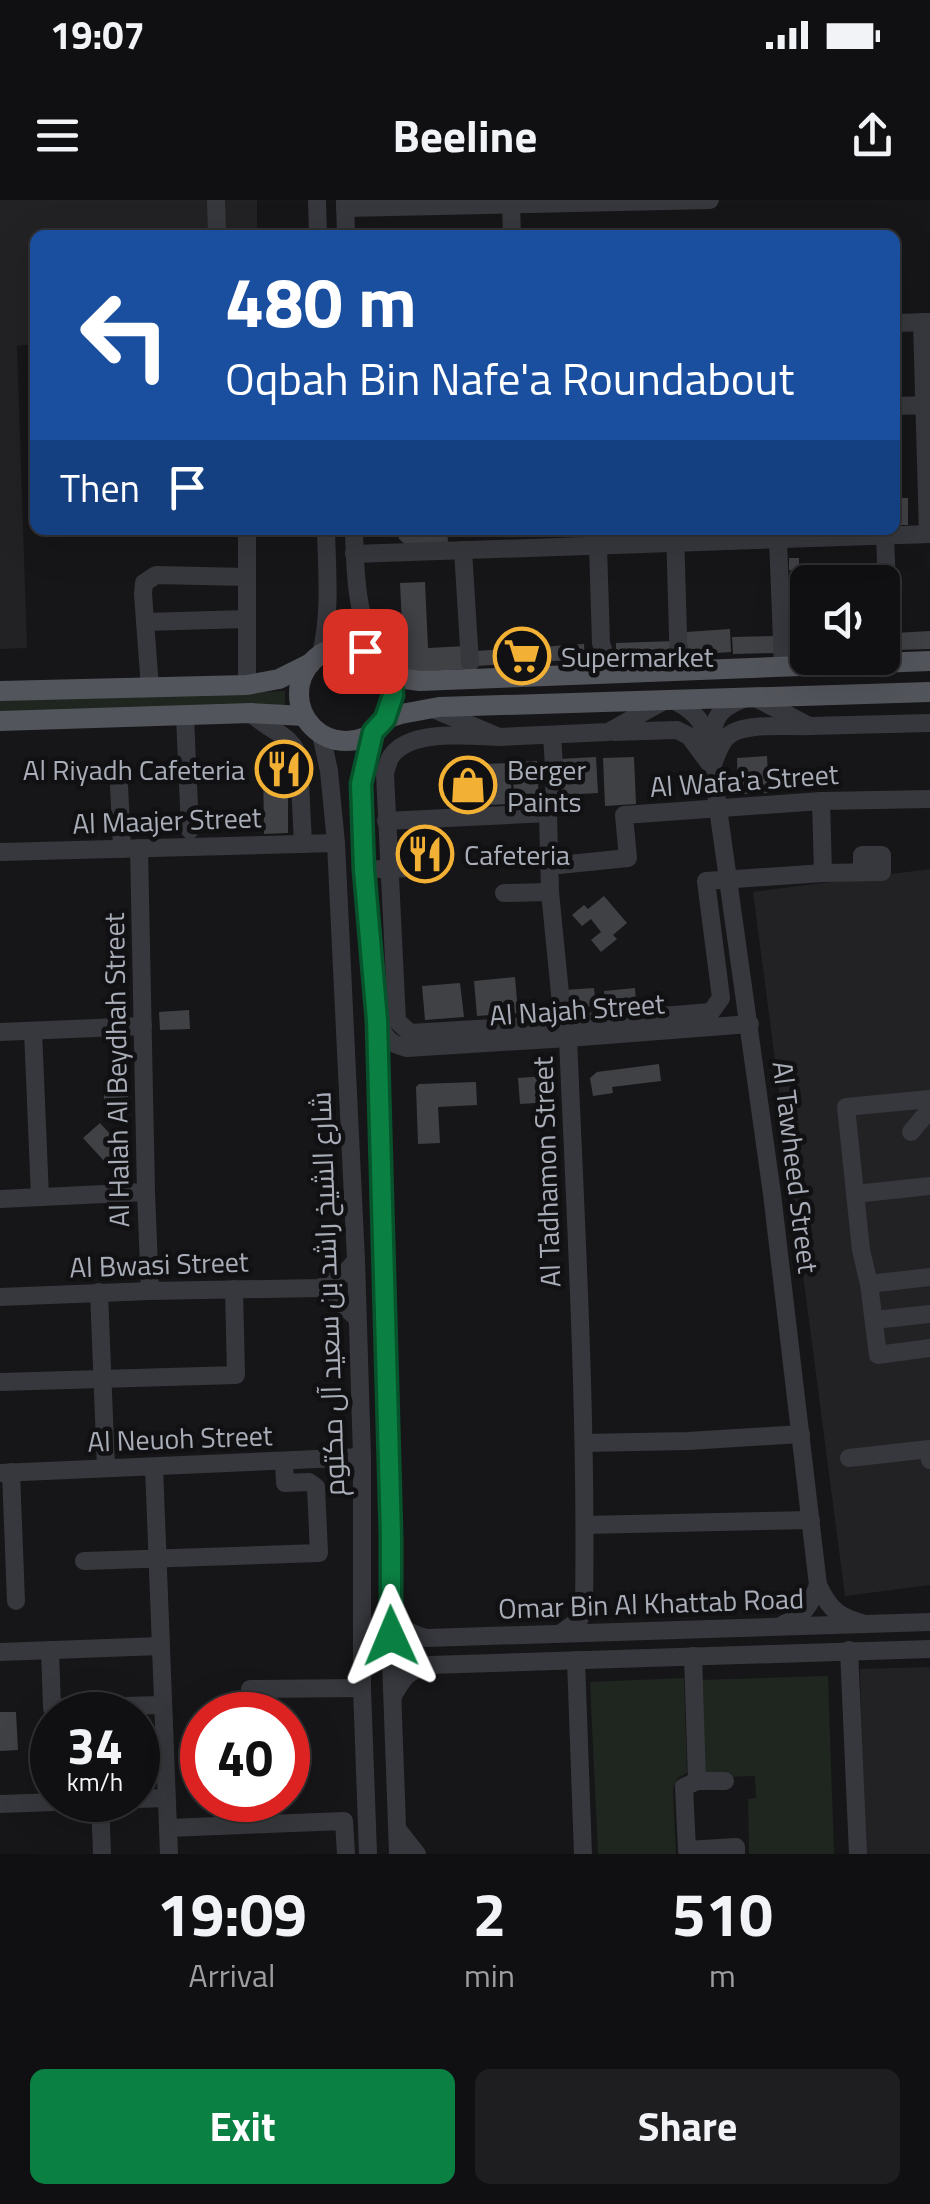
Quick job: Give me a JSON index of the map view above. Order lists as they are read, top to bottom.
{
  "streets": {
    "street": [
      "Al Wafa'a Street",
      "Al Maajer Street",
      "Al Najah Street",
      "Al Halah Al Beydhah Street",
      "Al Tawheed Street",
      "Al Tadhamon Street",
      "Al Bwasi Street",
      "شارع الشيخ راشد بن سعيد آل مكتوم",
      "Al Neuoh Street",
      "Omar Bin Al Khattab Road"
    ]
  },
  "crossings": [
    ["Al Wafa'a Street", "Al Tawheed Street"],
    ["Al Wafa'a Street", "Al Tadhamon Street"],
    ["Al Maajer Street", "Al Halah Al Beydhah Street"],
    ["Al Maajer Street", "شارع الشيخ راشد بن سعيد آل مكتوم"],
    ["Al Najah Street", "Al Tawheed Street"],
    ["Al Najah Street", "Al Tadhamon Street"],
    ["Al Halah Al Beydhah Street", "Al Bwasi Street"],
    ["شارع الشيخ راشد بن سعيد آل مكتوم", "Al Neuoh Street"],
    ["شارع الشيخ راشد بن سعيد آل مكتوم", "Omar Bin Al Khattab Road"]
  ],
  "places": {
    "supermarket": ["Supermarket"],
    "restaurant": ["Al Riyadh Cafeteria", "Cafeteria"],
    "shop": ["Berger Paints"]
  },
  "page": {
    "status": "19:07",
    "header": "Beeline",
    "turn": ["480 m", "Oqbah Bin Nafe'a Roundabout"],
    "then": "Then",
    "speed": "34 km/h",
    "limit": "40",
    "eta": [
      "19:09",
      "Arrival",
      "2",
      "min",
      "510",
      "m"
    ],
    "buttons": ["Exit", "Share"]
  }
}
